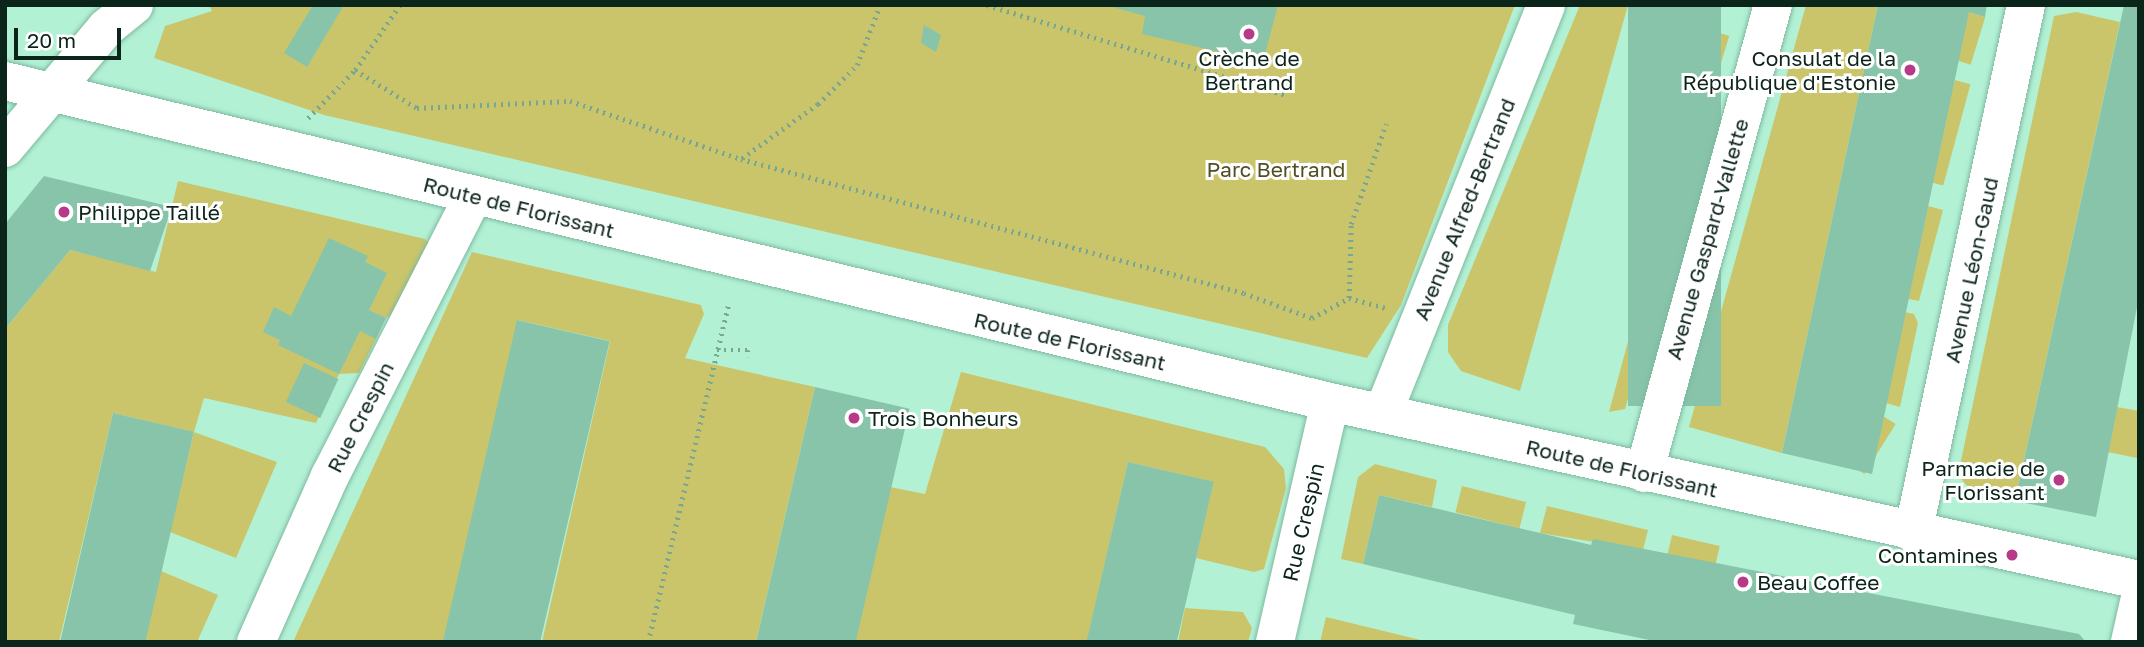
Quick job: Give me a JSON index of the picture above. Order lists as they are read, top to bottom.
{
  "streets": {
    "street": [
      "Route de Florissant",
      "Avenue Alfred-Bertrand",
      "Avenue Gaspard-Vallette",
      "Avenue Léon-Gaud",
      "Rue Crespin"
    ]
  },
  "crossings": [
    ["Route de Florissant", "Avenue Alfred-Bertrand"],
    ["Route de Florissant", "Avenue Gaspard-Vallette"],
    ["Route de Florissant", "Avenue Léon-Gaud"],
    ["Route de Florissant", "Rue Crespin"]
  ],
  "parks": ["Parc Bertrand"],
  "places": [
    "Crèche de Bertrand",
    "Consulat de la République d'Estonie",
    "Philippe Taillé",
    "Trois Bonheurs",
    "Parmacie de Florissant",
    "Contamines",
    "Beau Coffee"
  ],
  "scale_bar": "20 m"
}
